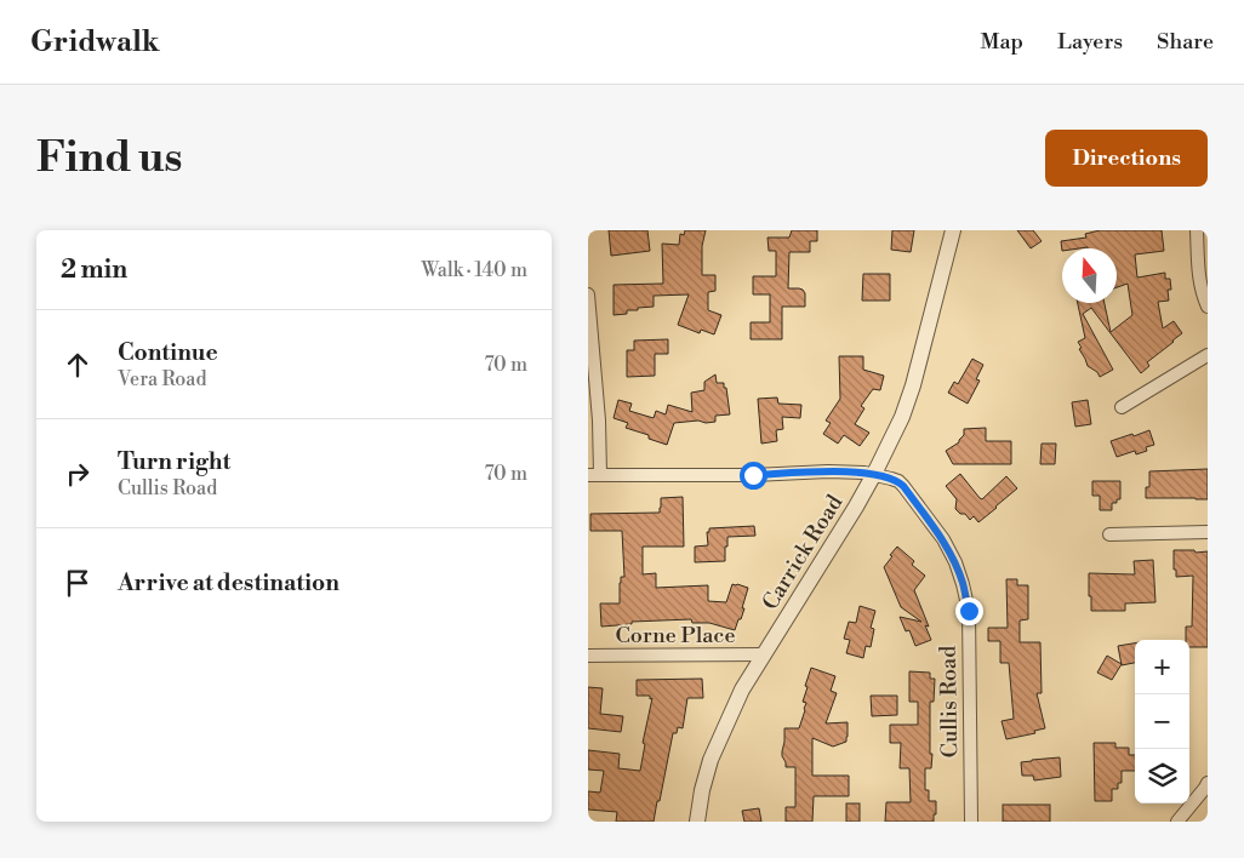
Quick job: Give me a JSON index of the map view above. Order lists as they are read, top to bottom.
{
  "streets": {
    "street": ["Carrick Road", "Corne Place", "Cullis Road"]
  },
  "crossings": [
    ["Carrick Road", "Corne Place"],
    ["Carrick Road", "Cullis Road"]
  ],
  "north": "top",
  "page": {
    "header": "Gridwalk",
    "nav": ["Map", "Layers", "Share"],
    "buttons": "Directions",
    "title": "Find us",
    "heading": ["2 min", "Walk · 140 m"],
    "list": [
      ["Continue", "Vera Road", "70 m"],
      ["Turn right", "Cullis Road", "70 m"],
      "Arrive at destination"
    ],
    "map_buttons": ["+", "−"]
  }
}
